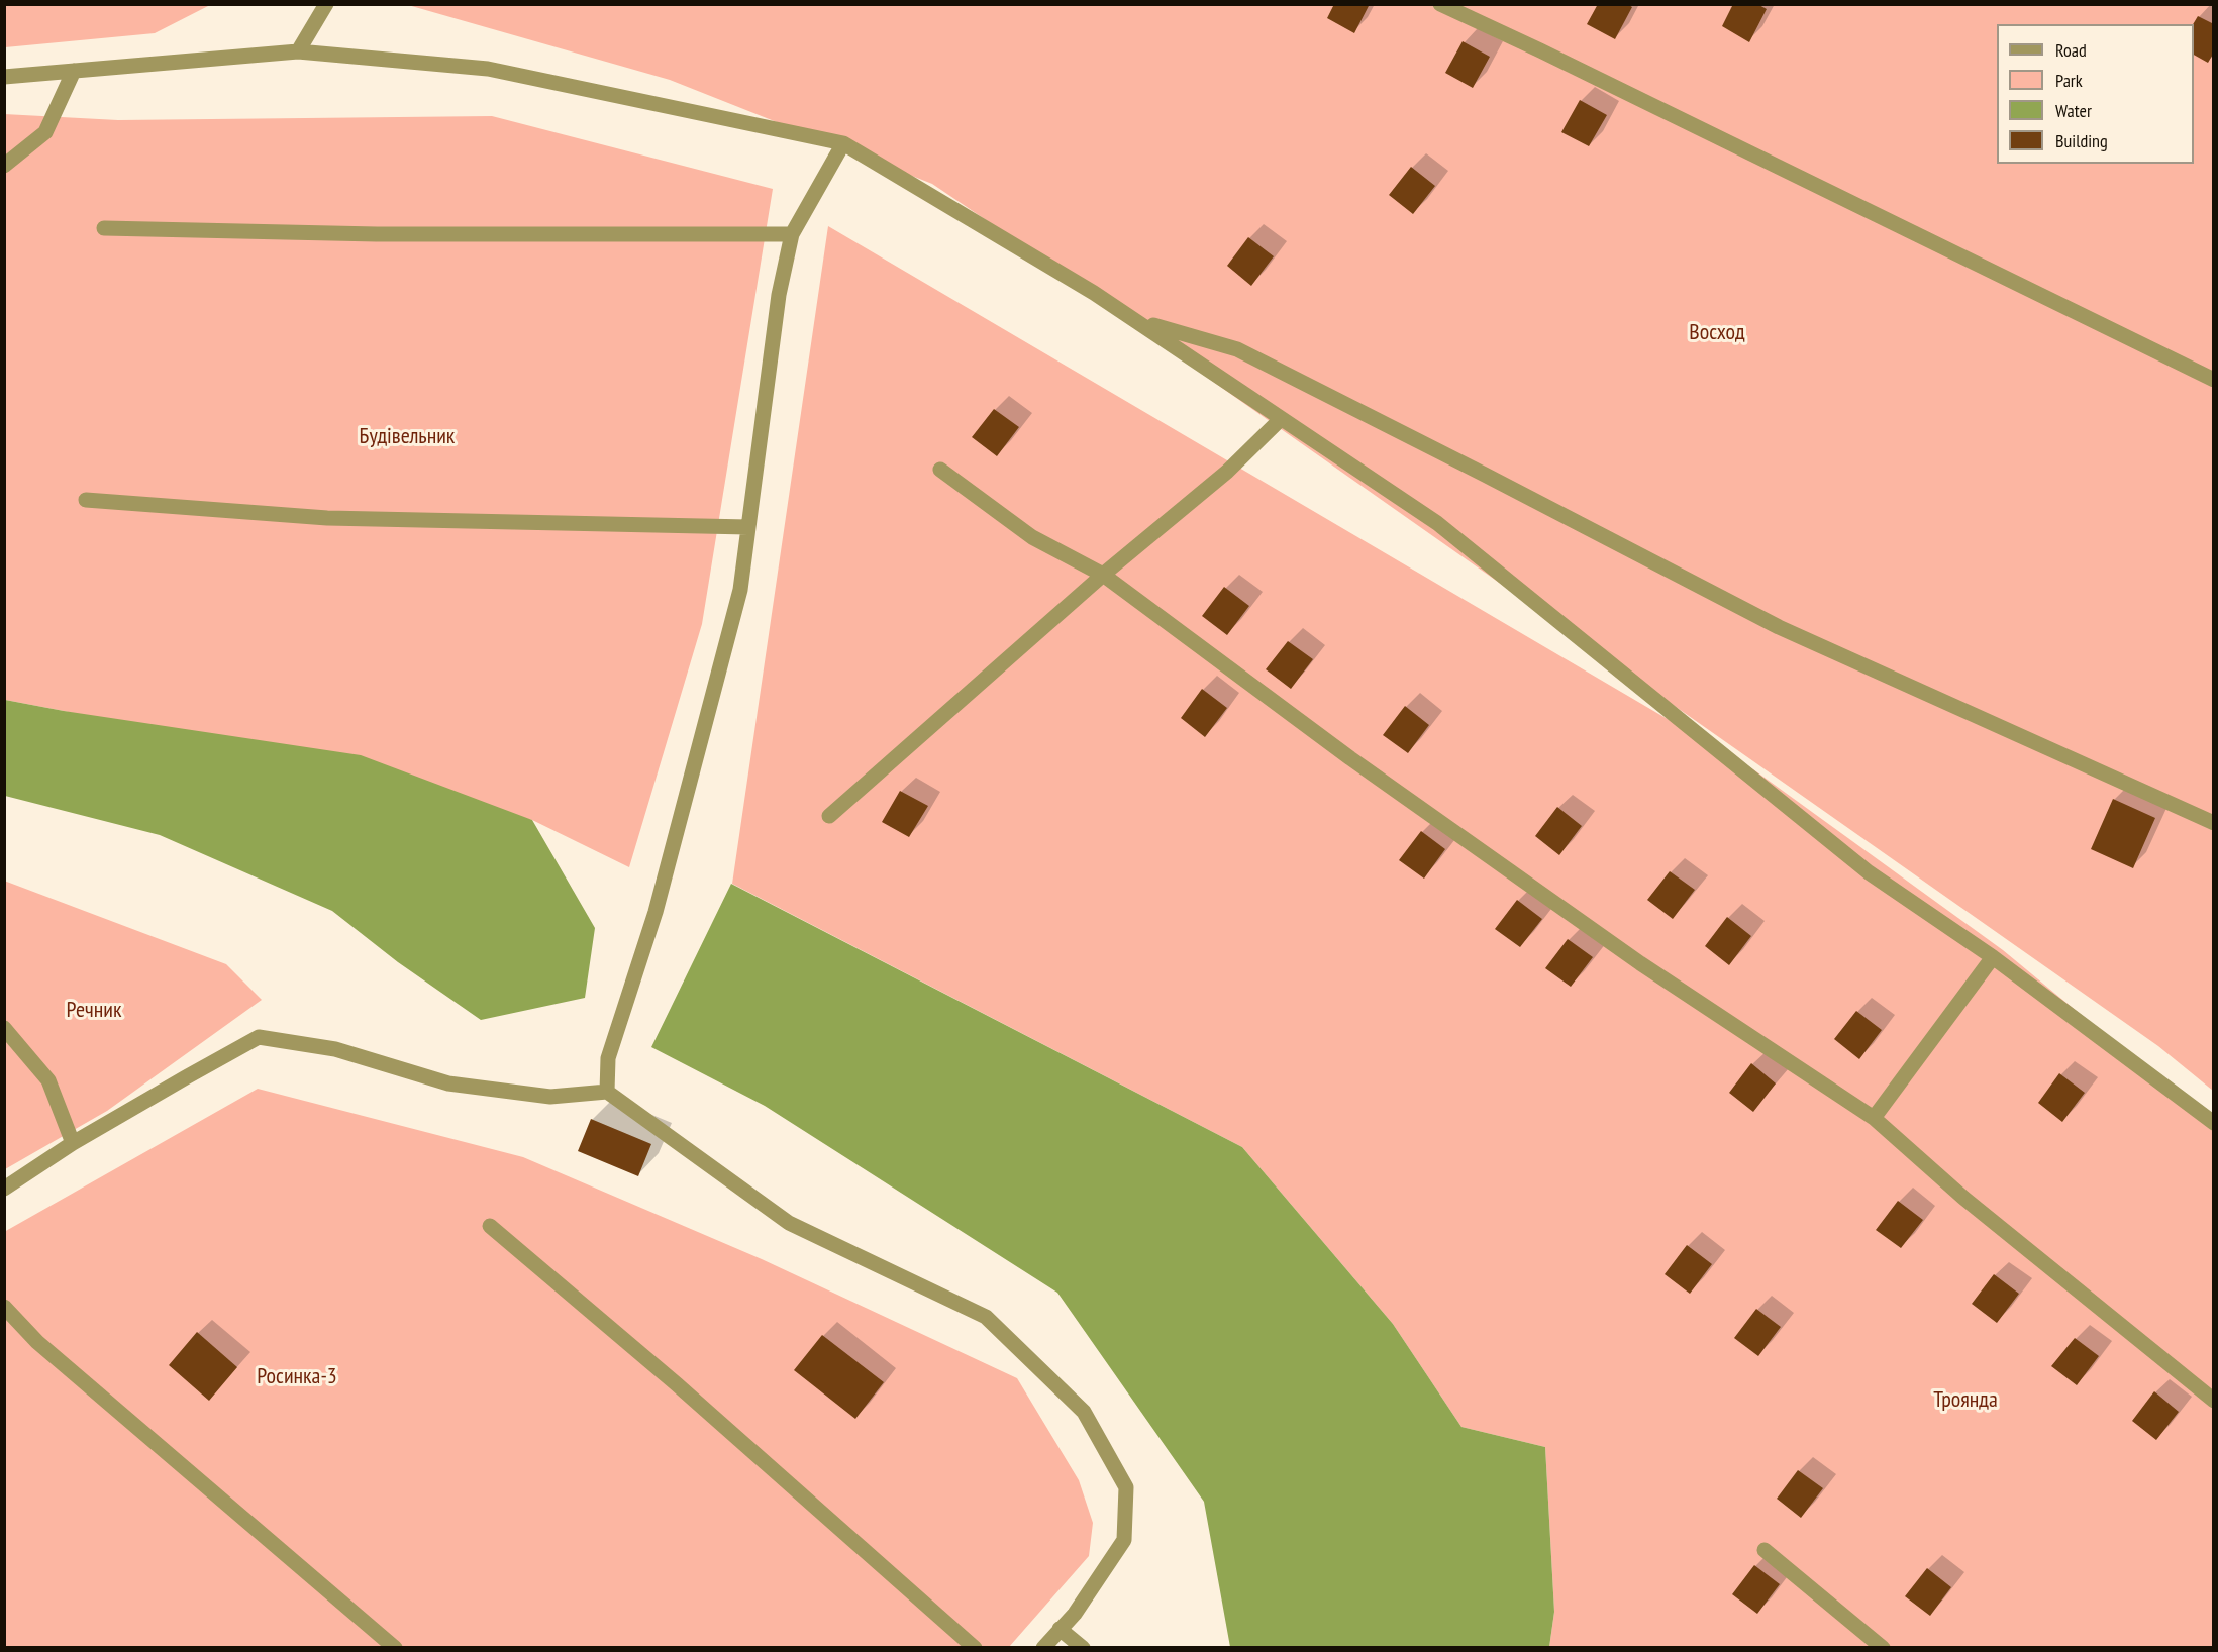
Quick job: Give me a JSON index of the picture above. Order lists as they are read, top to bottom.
{
  "parks": [
    "Восход",
    "Будівельник",
    "Речник",
    "Росинка-3",
    "Троянда"
  ],
  "legend": [
    "Road",
    "Park",
    "Water",
    "Building"
  ]
}
